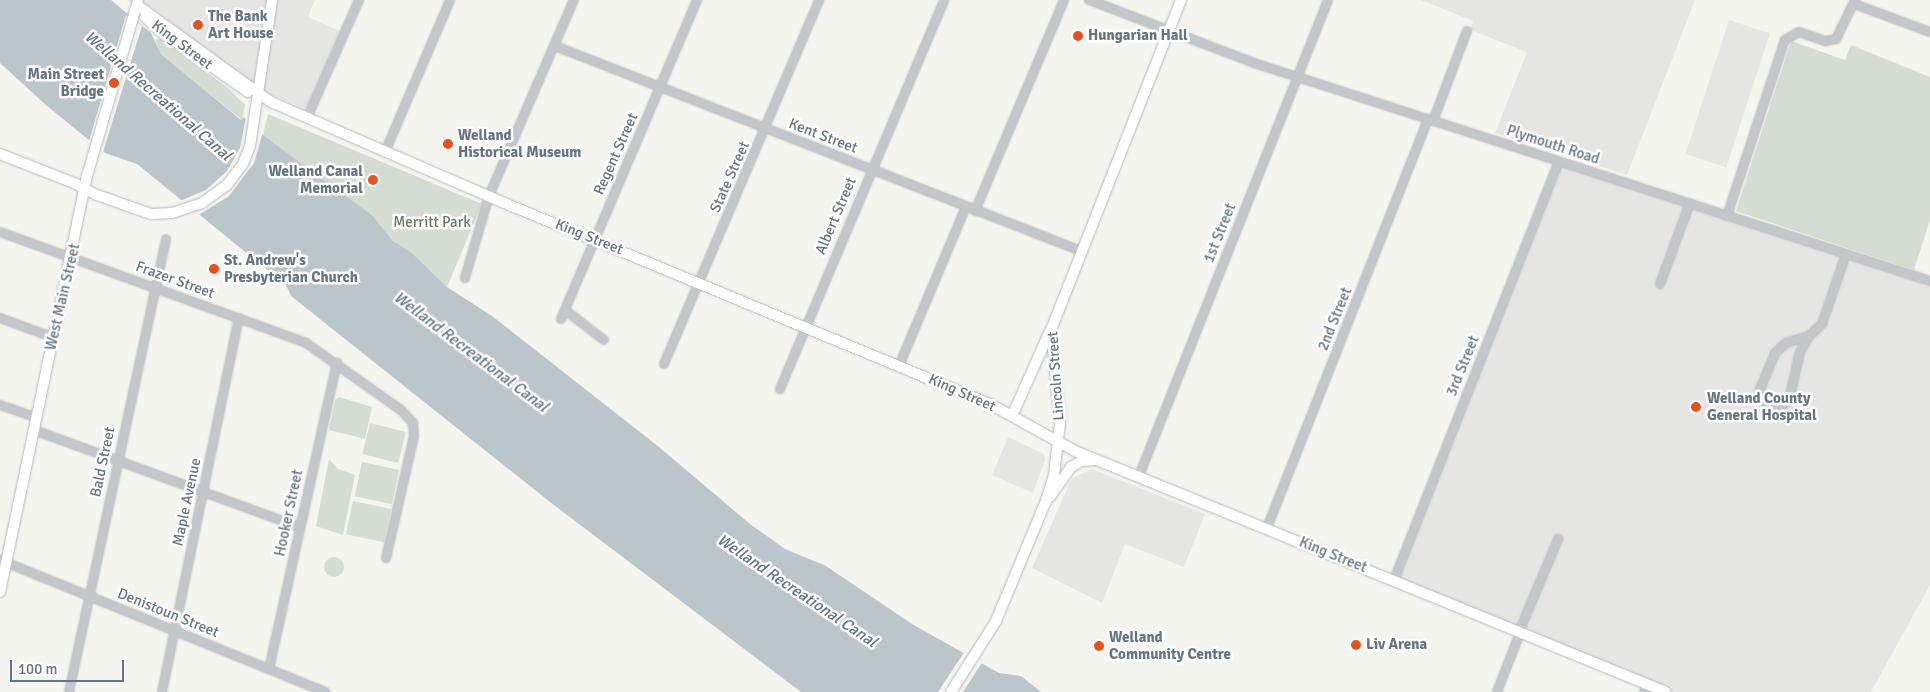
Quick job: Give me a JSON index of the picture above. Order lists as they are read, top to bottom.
{
  "streets": {
    "main road": ["King Street", "West Main Street", "Lincoln Street"],
    "street": [
      "Kent Street",
      "Plymouth Road",
      "Regent Street",
      "State Street",
      "Albert Street",
      "1st Street",
      "Frazer Street",
      "2nd Street",
      "3rd Street",
      "Bald Street",
      "Maple Avenue",
      "Hooker Street",
      "Denistoun Street"
    ]
  },
  "crossings": [
    ["King Street", "Regent Street"],
    ["King Street", "State Street"],
    ["King Street", "Albert Street"],
    ["King Street", "1st Street"],
    ["King Street", "West Main Street"],
    ["King Street", "2nd Street"],
    ["King Street", "3rd Street"],
    ["King Street", "Lincoln Street"],
    ["Kent Street", "Regent Street"],
    ["Kent Street", "State Street"],
    ["Kent Street", "Albert Street"],
    ["Kent Street", "Lincoln Street"],
    ["Plymouth Road", "1st Street"],
    ["Plymouth Road", "2nd Street"],
    ["Plymouth Road", "3rd Street"],
    ["Plymouth Road", "Lincoln Street"],
    ["Frazer Street", "West Main Street"],
    ["Frazer Street", "Bald Street"],
    ["Frazer Street", "Maple Avenue"],
    ["Frazer Street", "Hooker Street"],
    ["West Main Street", "Denistoun Street"],
    ["Bald Street", "Denistoun Street"],
    ["Maple Avenue", "Denistoun Street"],
    ["Hooker Street", "Denistoun Street"]
  ],
  "water": ["Welland Recreational Canal"],
  "parks": ["Merritt Park"],
  "places": [
    "The Bank Art House",
    "Hungarian Hall",
    "Main Street Bridge",
    "Welland Historical Museum",
    "Welland Canal Memorial",
    "St. Andrew's Presbyterian Church",
    "Welland County General Hospital",
    "Liv Arena",
    "Welland Community Centre"
  ],
  "scale_bar": "100 m"
}
